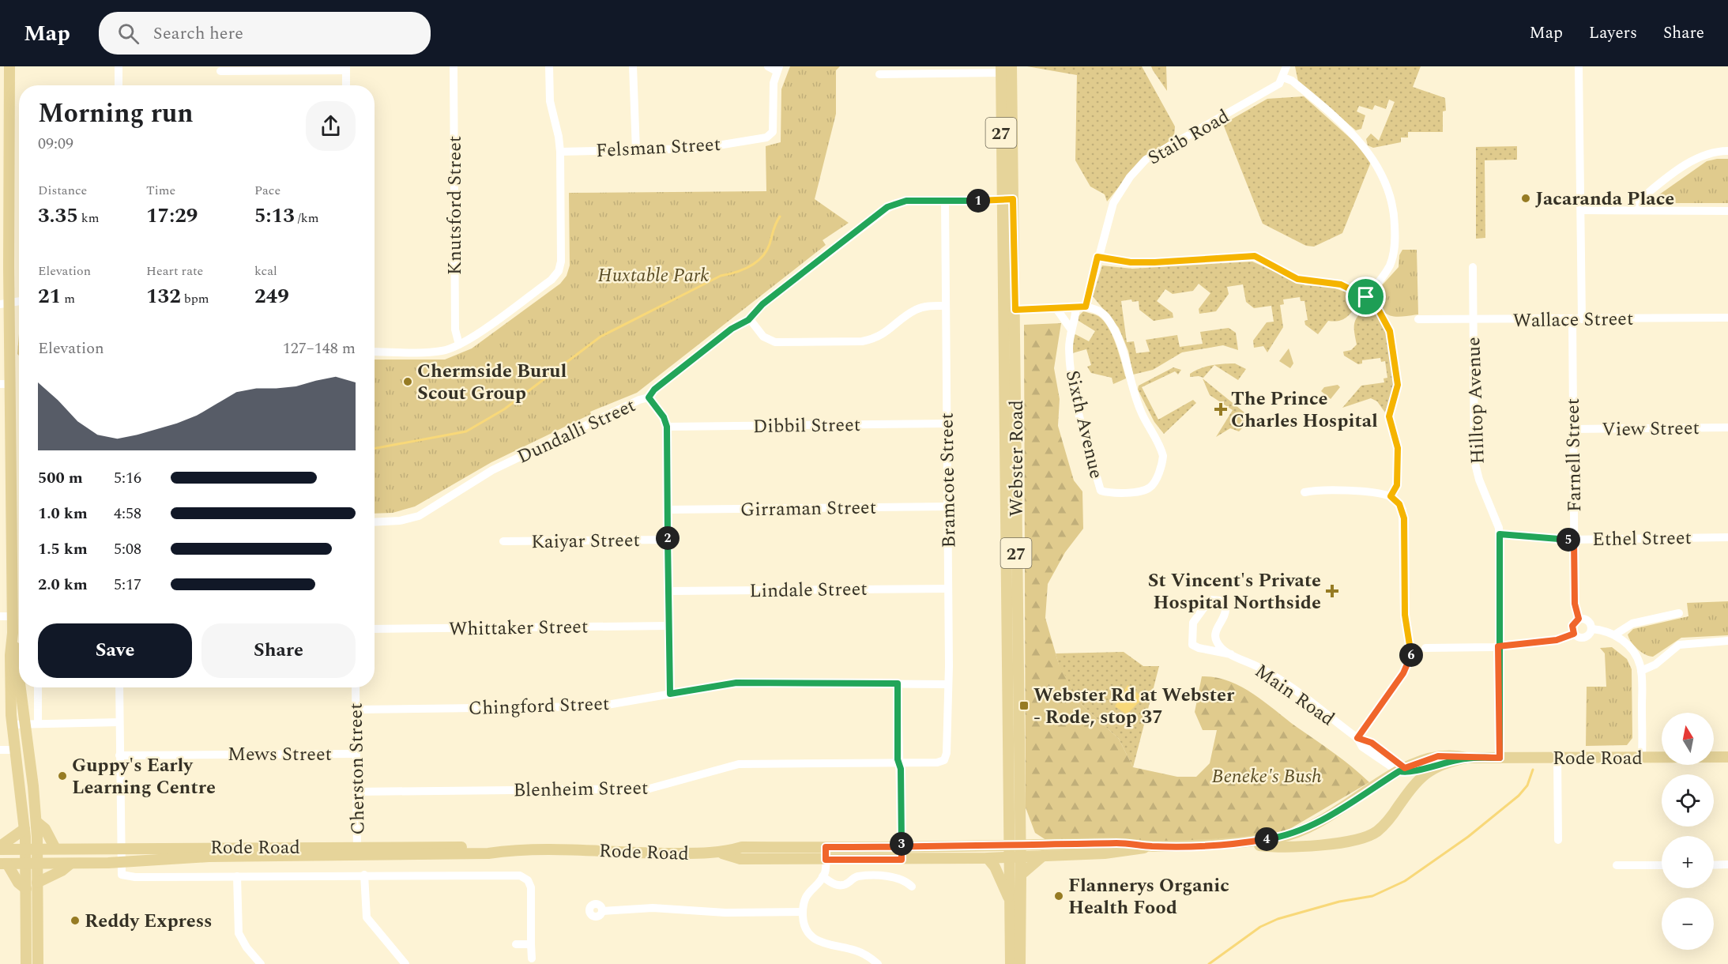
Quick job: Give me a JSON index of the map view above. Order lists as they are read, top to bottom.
{
  "streets": {
    "main road": ["27", "Webster Road", "Rode Road"],
    "street": [
      "Staib Road",
      "Felsman Street",
      "Knutsford Street",
      "Wallace Street",
      "Hilltop Avenue",
      "Sixth Avenue",
      "Dibbil Street",
      "View Street",
      "Dundalli Street",
      "Farnell Street",
      "Bramcote Street",
      "Girraman Street",
      "Ethel Street",
      "Kaiyar Street",
      "Lindale Street",
      "Whittaker Street",
      "Main Road",
      "Chingford Street",
      "Mews Street",
      "Cherston Street",
      "Blenheim Street"
    ]
  },
  "crossings": [
    ["Staib Road", "Sixth Avenue"],
    ["Wallace Street", "Hilltop Avenue"],
    ["Wallace Street", "Farnell Street"],
    ["Hilltop Avenue", "Ethel Street"],
    ["Hilltop Avenue", "Rode Road"],
    ["Dibbil Street", "Bramcote Street"],
    ["View Street", "Farnell Street"],
    ["Dundalli Street", "Webster Road"],
    ["Dundalli Street", "Bramcote Street"],
    ["Farnell Street", "Ethel Street"],
    ["Webster Road", "Rode Road"],
    ["Bramcote Street", "Girraman Street"],
    ["Bramcote Street", "Lindale Street"],
    ["Bramcote Street", "Chingford Street"],
    ["Bramcote Street", "Blenheim Street"],
    ["Main Road", "Rode Road"],
    ["Chingford Street", "Cherston Street"],
    ["Mews Street", "Cherston Street"],
    ["Rode Road", "Cherston Street"],
    ["Cherston Street", "Blenheim Street"]
  ],
  "parks": ["Huxtable Park", "Beneke's Bush"],
  "places": {
    "other": [
      "Jacaranda Place",
      "Chermside Burul Scout Group",
      "Guppy's Early Learning Centre",
      "Flannerys Organic Health Food",
      "Reddy Express"
    ],
    "health": ["The Prince Charles Hospital", "St Vincent's Private Hospital Northside"],
    "transit": ["Webster Rd at Webster - Rode, stop 37"]
  },
  "north": "top",
  "page": {
    "header": "Map",
    "search": "Search here",
    "nav": ["Map", "Layers", "Share"],
    "heading": ["Morning run", "09:09"],
    "stats": [
      ["Distance", "3.35 km"],
      ["Time", "17:29"],
      ["Pace", "5:13 /km"],
      ["Elevation", "21 m"],
      ["Heart rate", "132 bpm"],
      ["kcal", "249"]
    ],
    "pins": [
      "1",
      "2",
      "5",
      "6",
      "4",
      "3"
    ],
    "chart": ["Elevation", "127–148 m"],
    "list": [
      {
        "name": "500 m",
        "note": "5:16"
      },
      {
        "name": "1.0 km",
        "note": "4:58"
      },
      {
        "name": "1.5 km",
        "note": "5:08"
      },
      {
        "name": "2.0 km",
        "note": "5:17"
      }
    ],
    "buttons": ["Save", "Share"],
    "map_buttons": ["+", "−"]
  }
}
